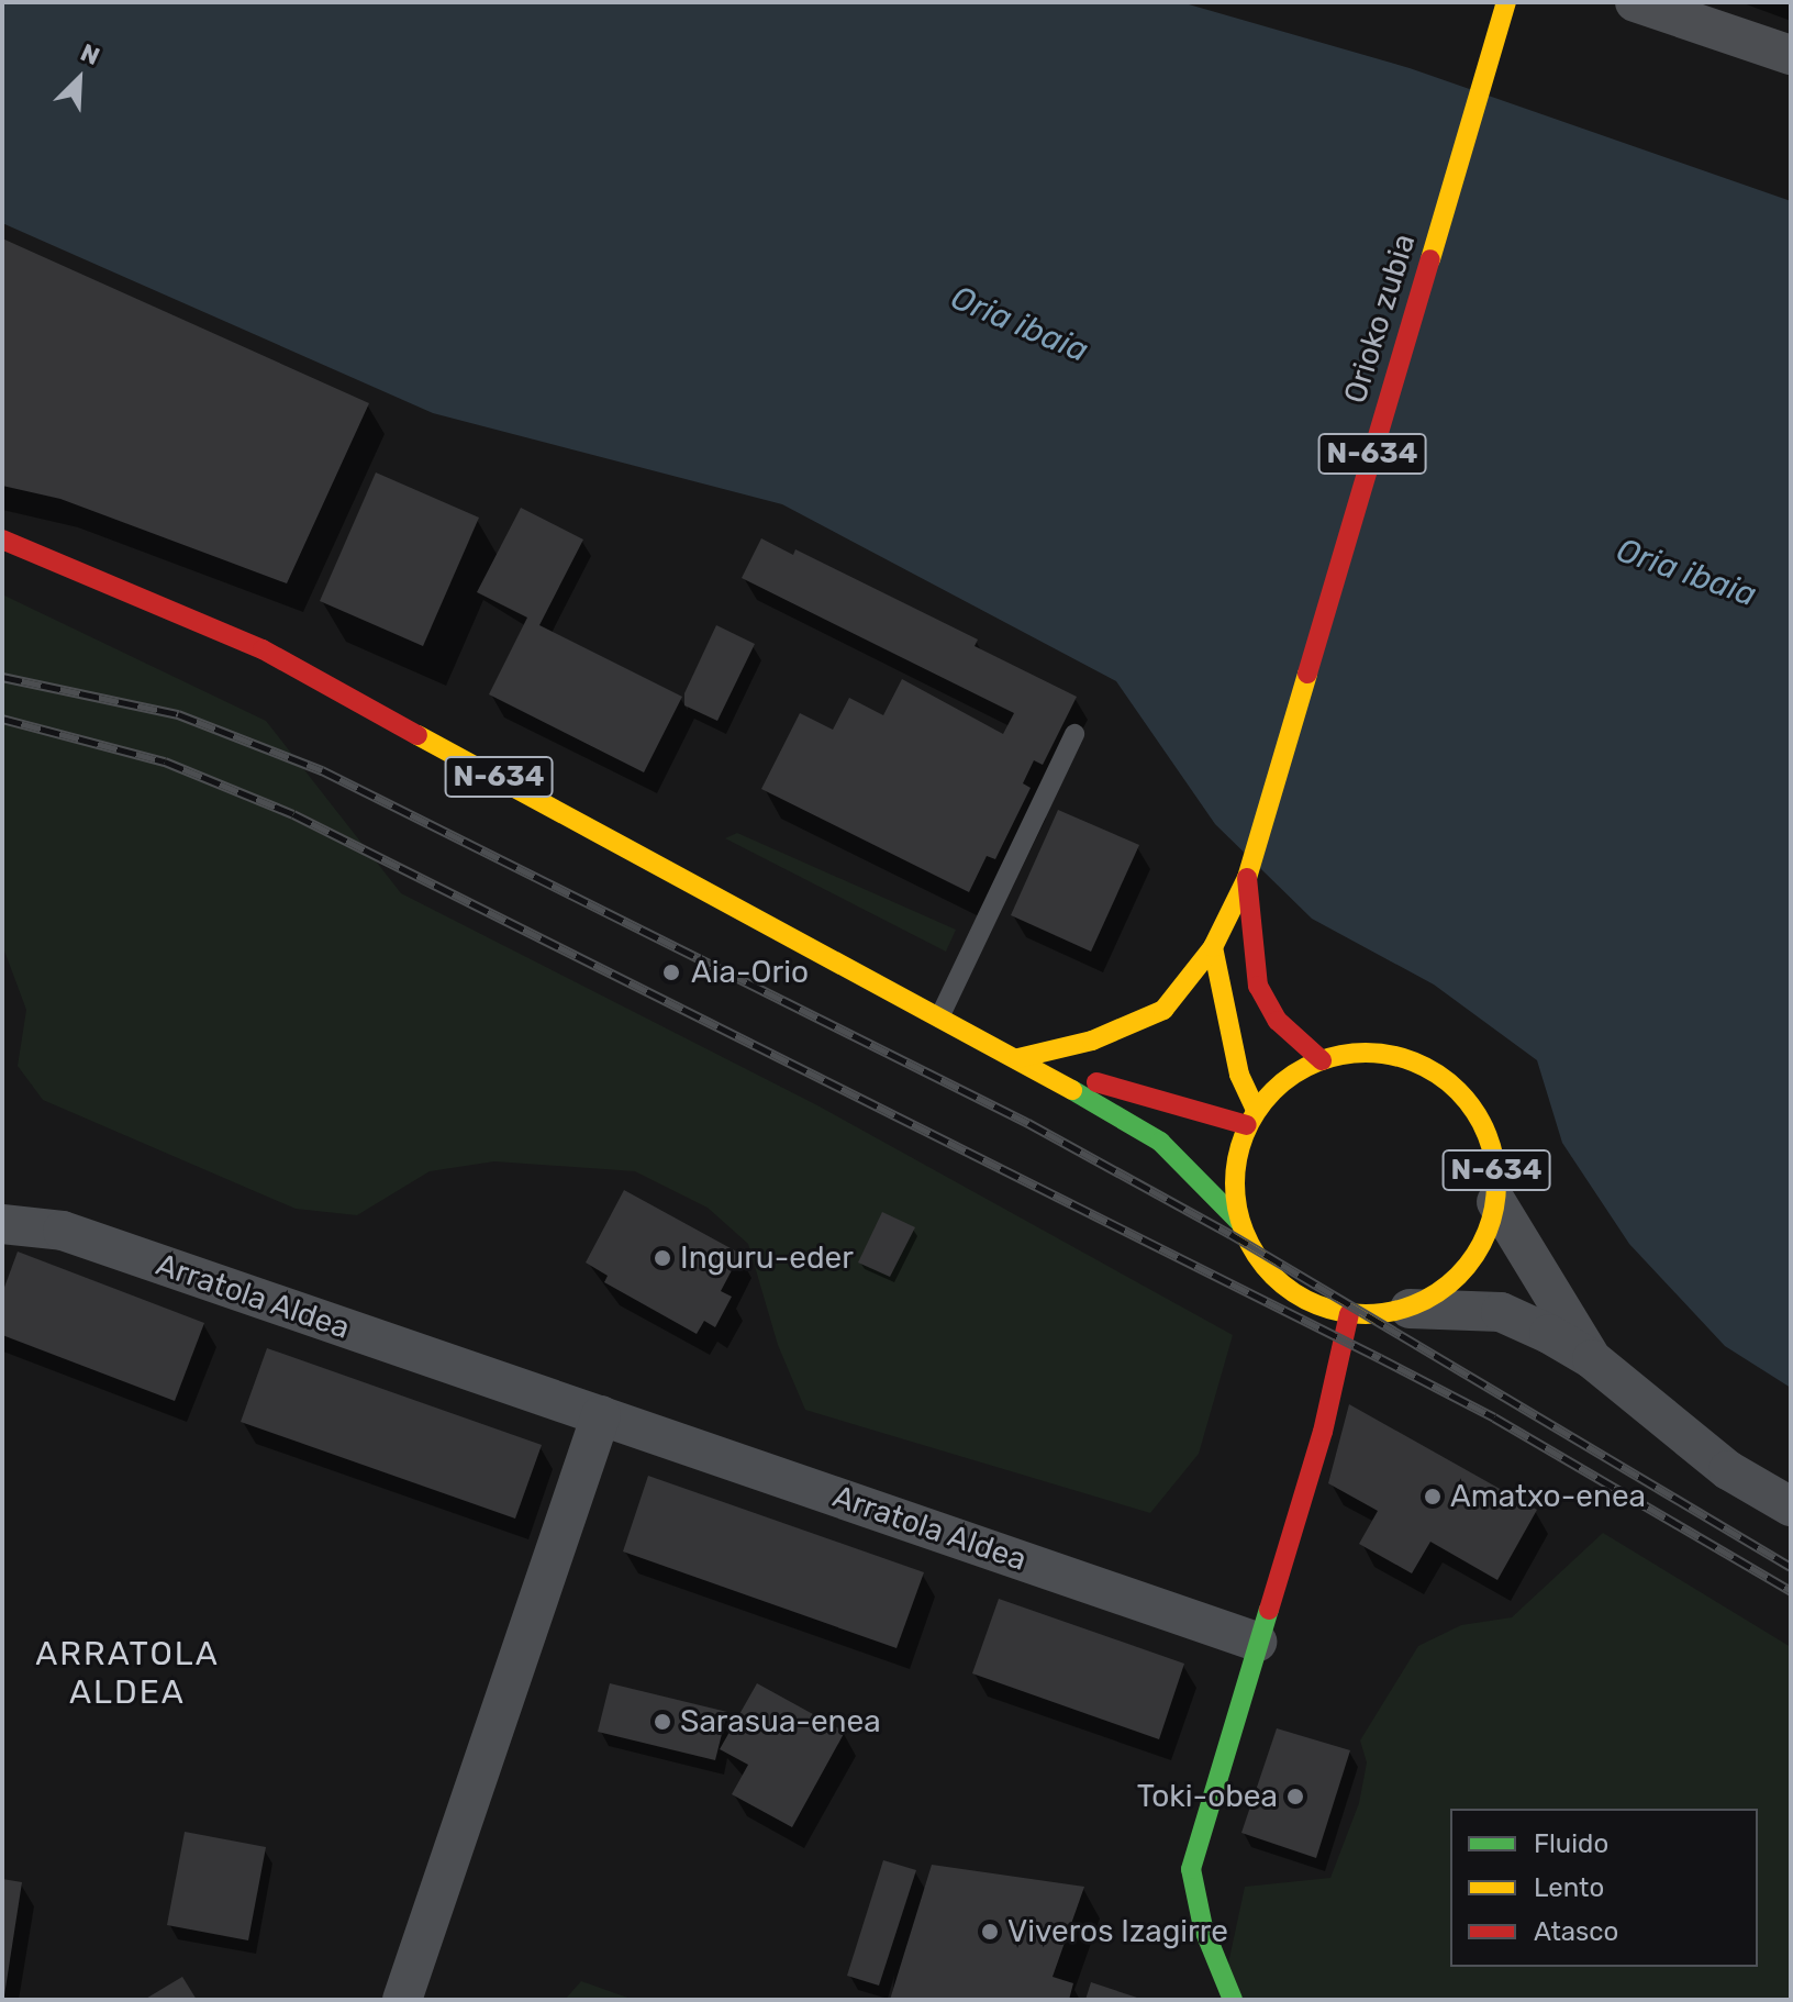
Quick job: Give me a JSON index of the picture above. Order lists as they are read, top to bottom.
{
  "streets": {
    "main road": ["Orioko zubia", "N-634"],
    "street": ["Arratola Aldea"]
  },
  "crossings": [
    ["Orioko zubia", "N-634"]
  ],
  "districts": ["ARRATOLA ALDEA"],
  "water": ["Oria ibaia"],
  "places": [
    "Aia-Orio",
    "Inguru-eder",
    "Amatxo-enea",
    "Sarasua-enea",
    "Toki-obea",
    "Viveros Izagirre"
  ],
  "legend": ["Fluido", "Lento", "Atasco"],
  "north": "top right"
}
